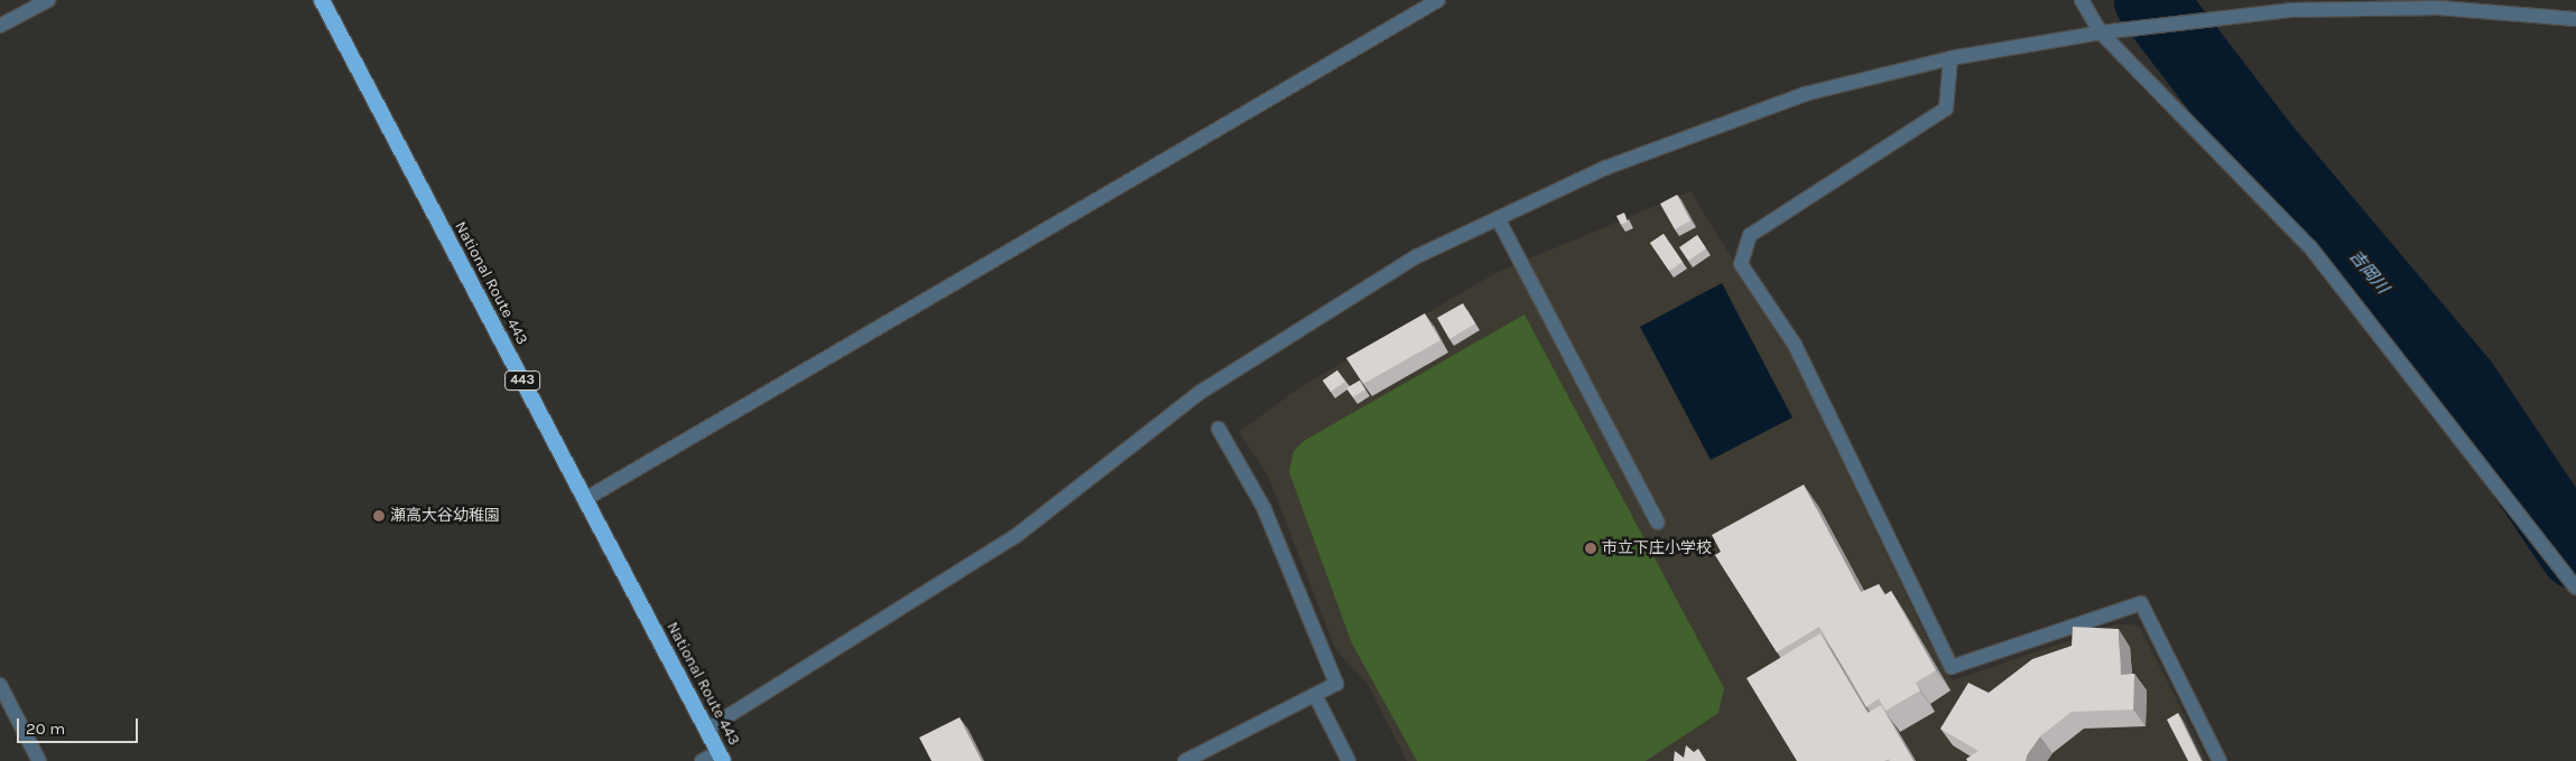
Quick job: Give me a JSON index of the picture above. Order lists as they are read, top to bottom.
{
  "streets": {
    "highway": ["National Route 443", "443"]
  },
  "water": ["吉岡川"],
  "places": ["瀬高大谷幼稚園", "市立下庄小学校"],
  "scale_bar": "20 m"
}
